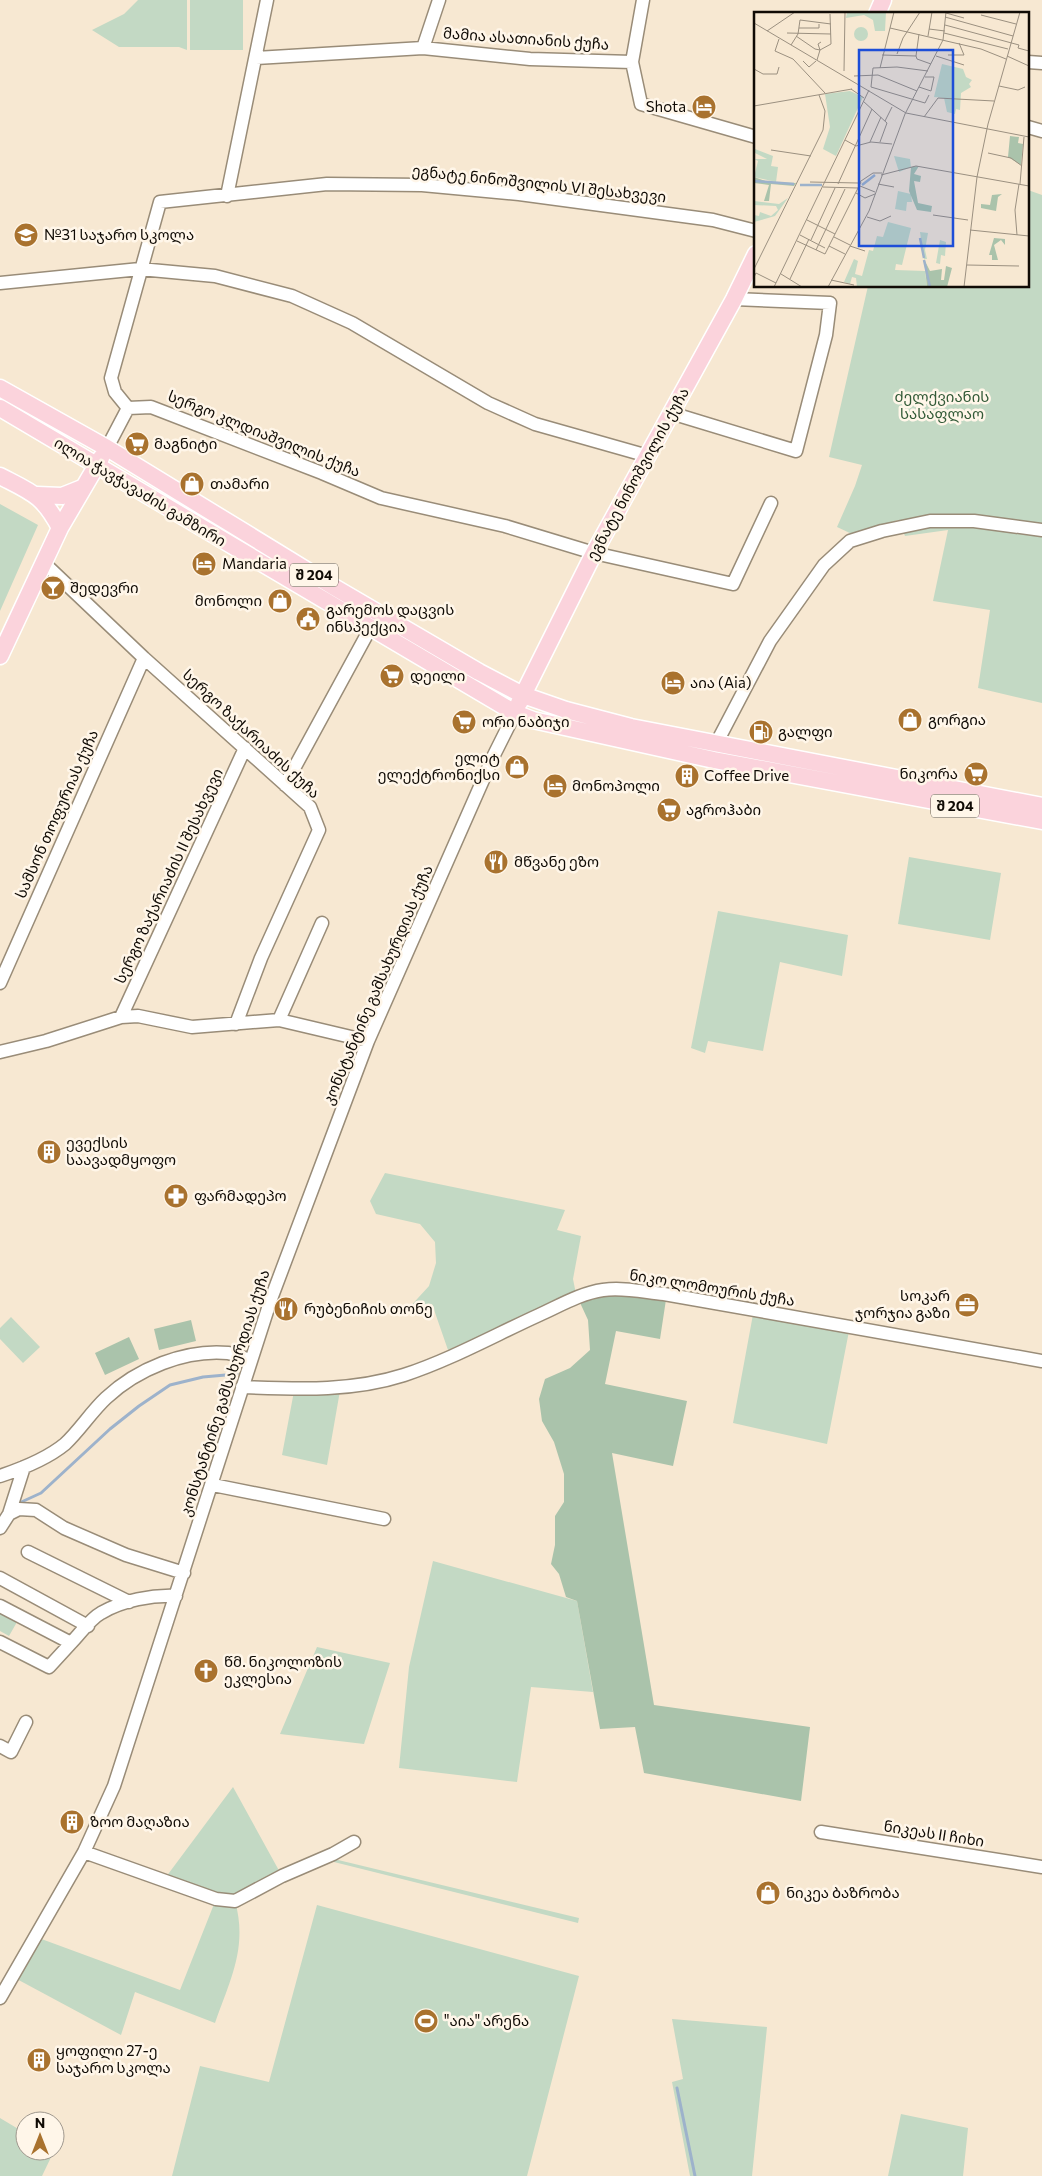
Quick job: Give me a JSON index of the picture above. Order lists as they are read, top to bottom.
{
  "streets": {
    "main road": ["ეგნატე ნინოშვილის ქუჩა", "ილია ჭავჭავაძის გამზირი", "შ 204"],
    "street": [
      "მამია ასათიანის ქუჩა",
      "ეგნატე ნინოშვილის VI შესახვევი",
      "სერგო კლდიაშვილის ქუჩა",
      "სერგო ზაქარიაძის ქუჩა",
      "სამსონ თოფურიას ქუჩა",
      "სერგო ზაქარიაძის II შესახვევი",
      "კონსტანტინე გამსახურდიას ქუჩა",
      "ნიკო ლომოურის ქუჩა",
      "ნიკეას II ჩიხი"
    ]
  },
  "crossings": [
    ["სერგო კლდიაშვილის ქუჩა", "ეგნატე ნინოშვილის ქუჩა"],
    ["ეგნატე ნინოშვილის ქუჩა", "ილია ჭავჭავაძის გამზირი"],
    ["ეგნატე ნინოშვილის ქუჩა", "კონსტანტინე გამსახურდიას ქუჩა"],
    ["ილია ჭავჭავაძის გამზირი", "კონსტანტინე გამსახურდიას ქუჩა"],
    ["სერგო ზაქარიაძის ქუჩა", "სამსონ თოფურიას ქუჩა"],
    ["სერგო ზაქარიაძის ქუჩა", "სერგო ზაქარიაძის II შესახვევი"],
    ["კონსტანტინე გამსახურდიას ქუჩა", "ნიკო ლომოურის ქუჩა"]
  ],
  "parks": ["ძელქვიანის სასაფლაო"],
  "places": {
    "hotel": [
      "Shota",
      "Mandaria",
      "აია (Aia)",
      "მონოპოლი"
    ],
    "school or university": ["№31 საჯარო სკოლა"],
    "supermarket": [
      "მაგნიტი",
      "დეილი",
      "ორი ნაბიჯი",
      "ნიკორა",
      "აგროჰაბი"
    ],
    "shop": [
      "თამარი",
      "მონოლი",
      "გორგია",
      "ელიტ ელექტრონიქსი",
      "ნიკეა ბაზრობა"
    ],
    "bar": ["შედევრი"],
    "public building": ["გარემოს დაცვის ინსპექცია"],
    "fuel station": ["გალფი"],
    "building": [
      "Coffee Drive",
      "ევექსის საავადმყოფო",
      "ზოო მაღაზია",
      "ყოფილი 27-ე საჯარო სკოლა"
    ],
    "restaurant": ["მწვანე ეზო", "რუბენიჩის თონე"],
    "pharmacy": ["ფარმადეპო"],
    "office": ["სოკარ ჯორჯია გაზი"],
    "church": ["წმ. ნიკოლოზის ეკლესია"],
    "sports": ["\"აია\" არენა"]
  },
  "north": "top"
}
